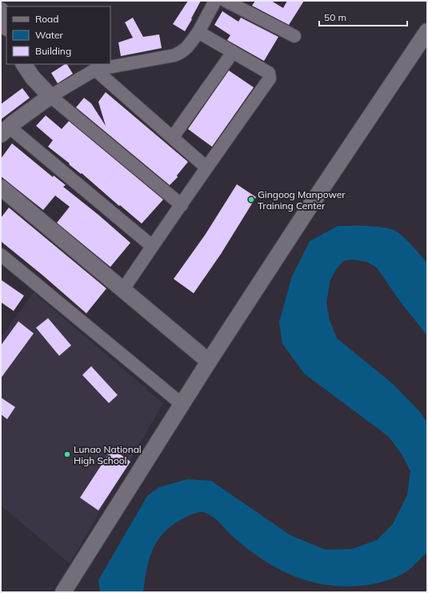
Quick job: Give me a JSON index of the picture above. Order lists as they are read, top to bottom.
{
  "places": ["Gingoog Manpower Training Center", "Lunao National High School"],
  "legend": ["Road", "Water", "Building"],
  "scale_bar": "50 m"
}
